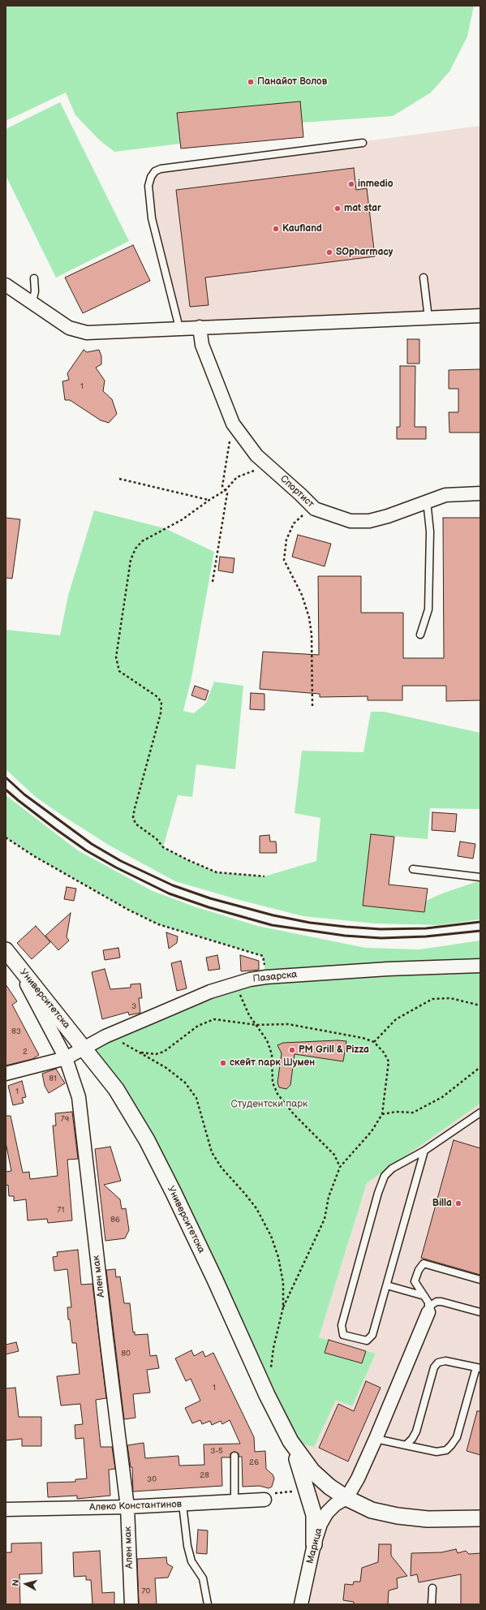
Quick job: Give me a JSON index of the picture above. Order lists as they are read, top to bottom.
{
  "streets": {
    "street": [
      "Спортист",
      "Пазарска",
      "Университетска",
      "Ален мак",
      "Алеко Константинов",
      "Марица"
    ]
  },
  "crossings": [
    ["Пазарска", "Университетска"],
    ["Пазарска", "Ален мак"],
    ["Университетска", "Ален мак"],
    ["Университетска", "Марица"],
    ["Ален мак", "Алеко Константинов"]
  ],
  "parks": ["Студентски парк"],
  "places": [
    "Панайот Волов",
    "inmedio",
    "mat star",
    "Kaufland",
    "SOpharmacy",
    "PM Grill & Pizza",
    "скейт парк Шумен",
    "Billa"
  ],
  "house_numbers": [
    "1",
    "3",
    "83",
    "2",
    "81",
    "1",
    "79",
    "71",
    "86",
    "80",
    "1",
    "3-5",
    "26",
    "28",
    "30",
    "70"
  ],
  "north": "left"
}
